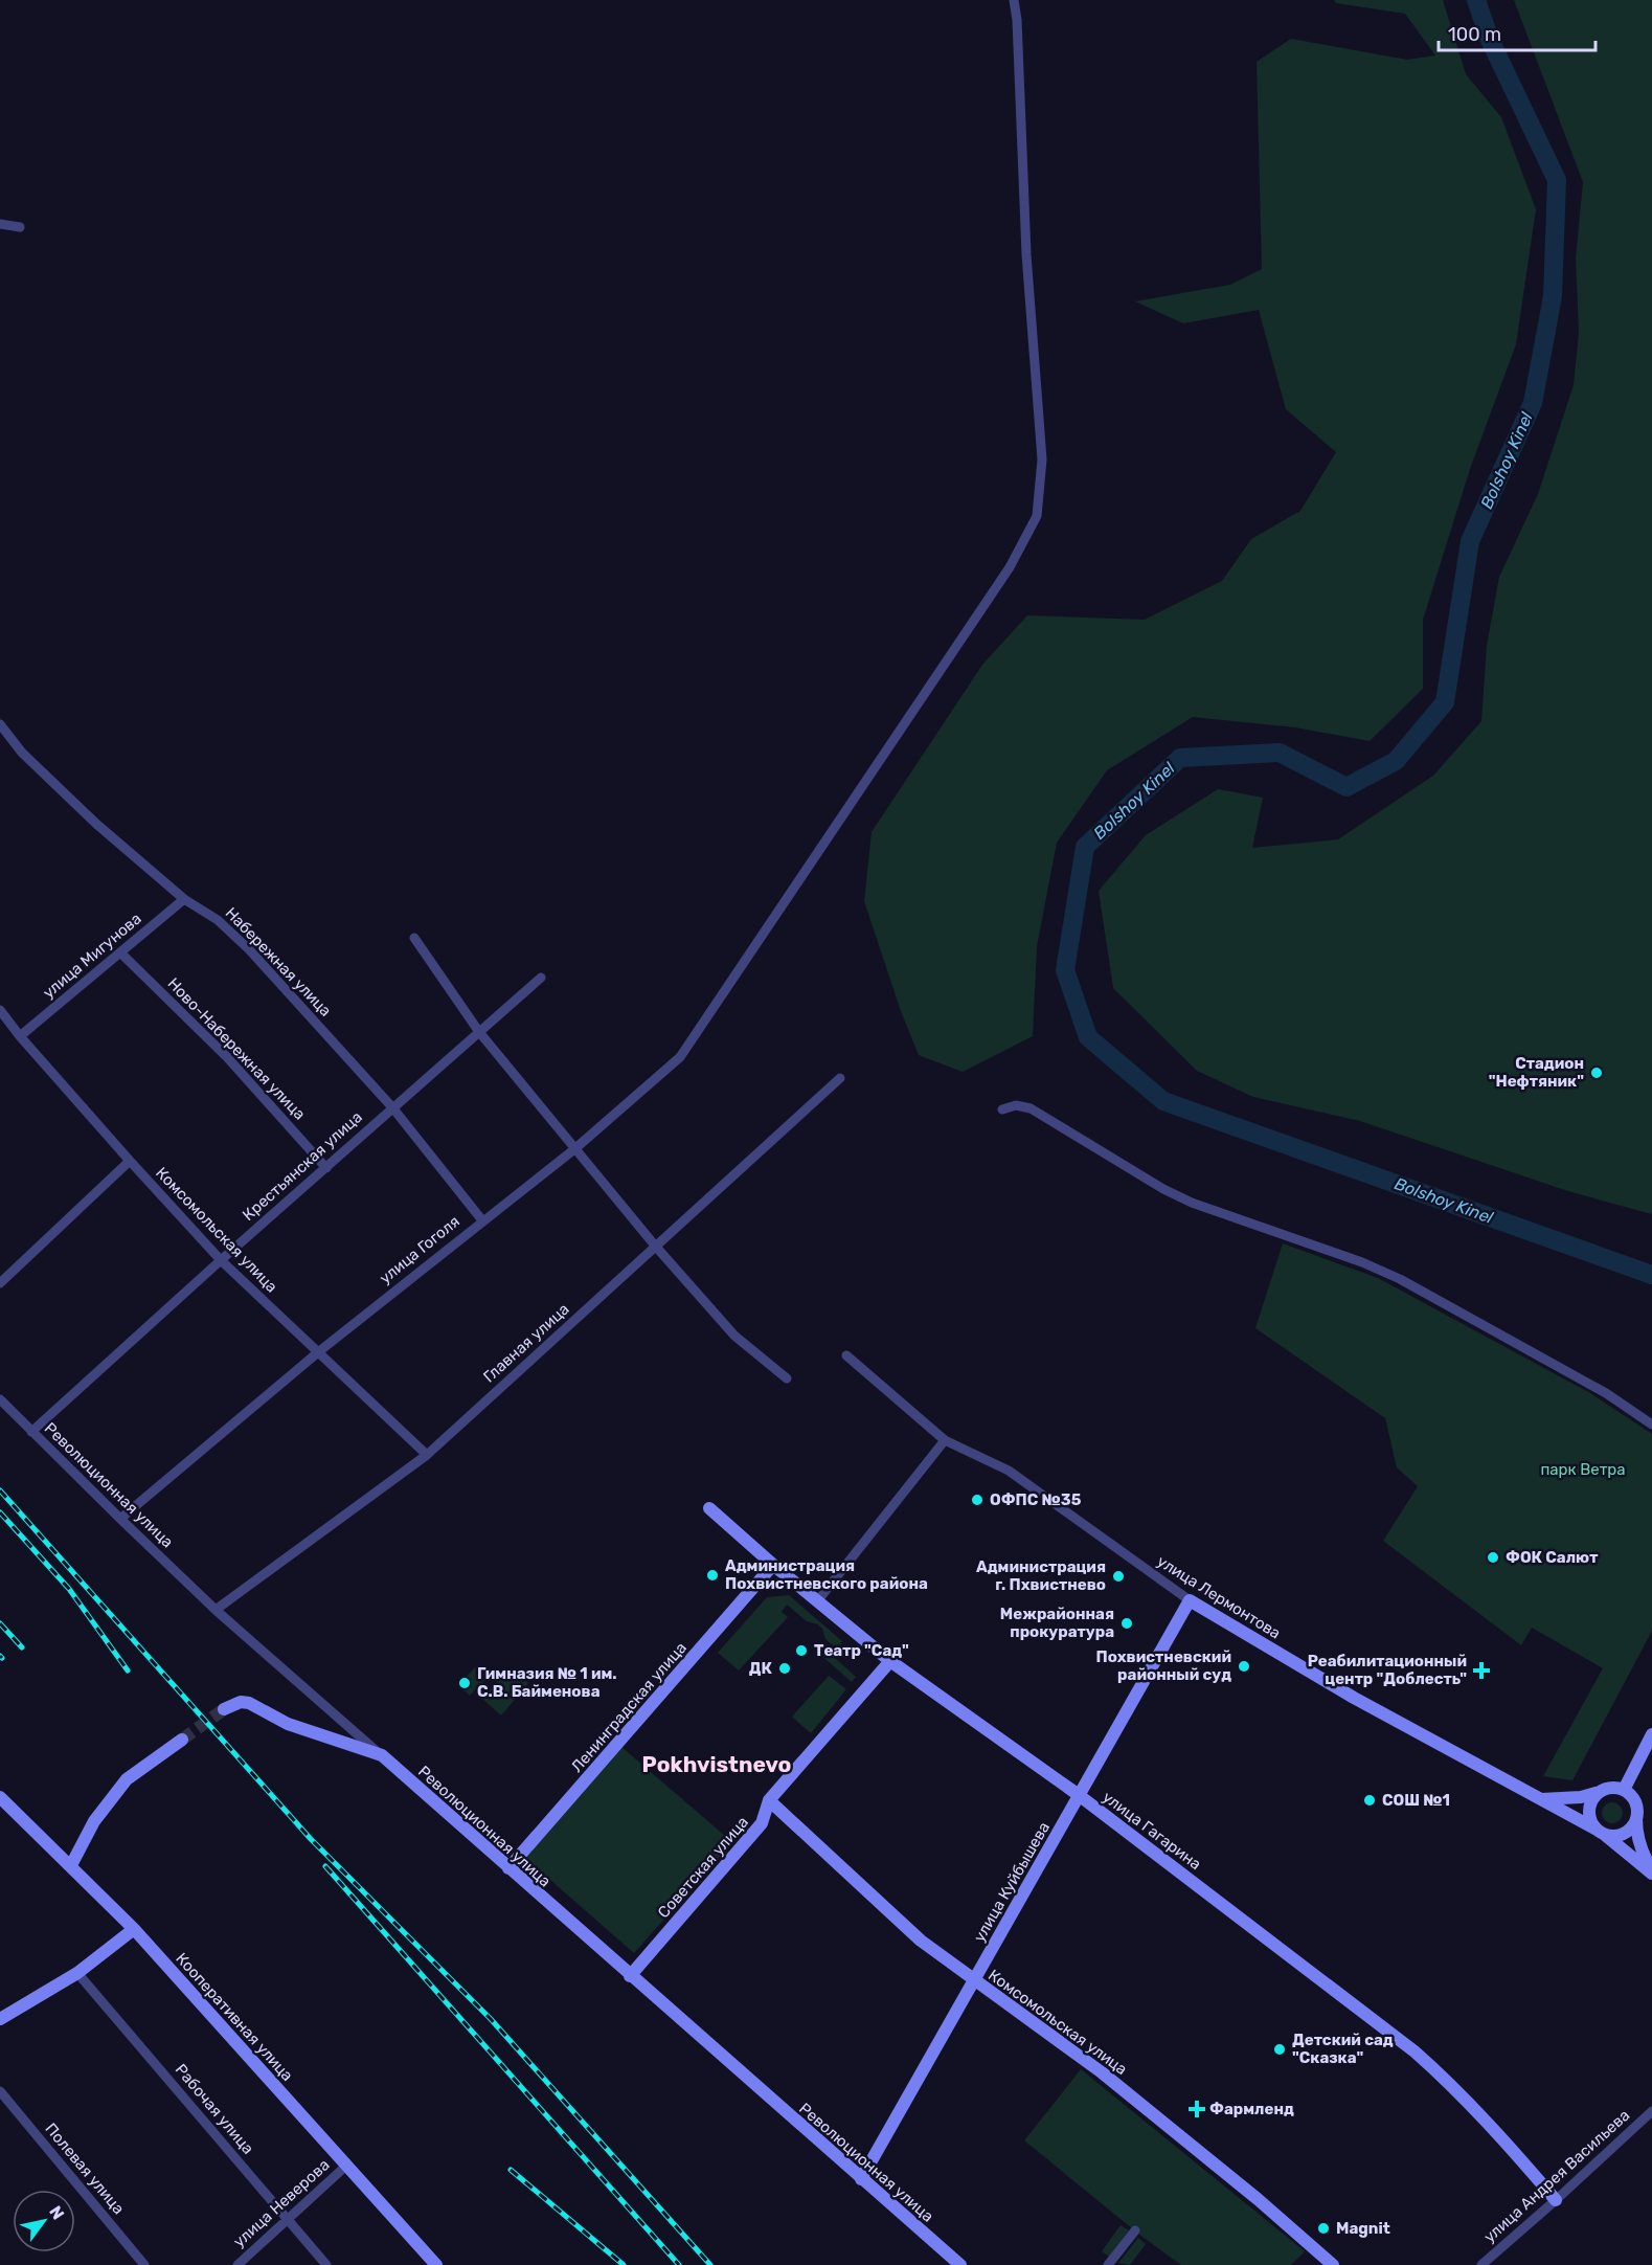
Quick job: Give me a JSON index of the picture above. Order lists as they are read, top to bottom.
{
  "streets": {
    "street": [
      "улица Мигунова",
      "Набережная улица",
      "Ново-Набережная улица",
      "Крестьянская улица",
      "Комсомольская улица",
      "улица Гоголя",
      "Главная улица",
      "Революционная улица",
      "улица Лермонтова",
      "Ленинградская улица",
      "улица Гагарина",
      "Советская улица",
      "улица Куйбышева",
      "Кооперативная улица",
      "Рабочая улица",
      "Полевая улица",
      "улица Андрея Васильева",
      "улица Неверова"
    ]
  },
  "crossings": [
    ["улица Мигунова", "Набережная улица"],
    ["улица Мигунова", "Ново-Набережная улица"],
    ["улица Мигунова", "Комсомольская улица"],
    ["Набережная улица", "Крестьянская улица"],
    ["Набережная улица", "улица Гоголя"],
    ["Ново-Набережная улица", "Крестьянская улица"],
    ["Крестьянская улица", "Комсомольская улица"],
    ["Крестьянская улица", "Революционная улица"],
    ["Комсомольская улица", "улица Гоголя"],
    ["Комсомольская улица", "Главная улица"],
    ["Комсомольская улица", "Советская улица"],
    ["Комсомольская улица", "улица Куйбышева"],
    ["улица Гоголя", "Революционная улица"],
    ["Главная улица", "Революционная улица"],
    ["Революционная улица", "Ленинградская улица"],
    ["Революционная улица", "Советская улица"],
    ["Революционная улица", "улица Куйбышева"],
    ["улица Лермонтова", "улица Куйбышева"],
    ["Ленинградская улица", "улица Гагарина"],
    ["улица Гагарина", "Советская улица"],
    ["улица Гагарина", "улица Куйбышева"],
    ["улица Гагарина", "улица Андрея Васильева"],
    ["Кооперативная улица", "улица Неверова"],
    ["Рабочая улица", "улица Неверова"]
  ],
  "districts": ["Pokhvistnevo"],
  "water": ["Bolshoy Kinel"],
  "parks": ["парк Ветра"],
  "places": {
    "other": [
      "Стадион \"Нефтяник\"",
      "ОФПС №35",
      "ФОК Салют",
      "Администрация Похвистневского района",
      "Администрация г. Пхвистнево",
      "Межрайонная прокуратура",
      "Театр \"Сад\"",
      "Похвистневский районный суд",
      "ДК",
      "Гимназия № 1 им. С.В. Байменова",
      "СОШ №1",
      "Детский сад \"Сказка\"",
      "Magnit"
    ],
    "health": ["Реабилитационный центр \"Доблесть\"", "Фармленд"]
  },
  "scale_bar": "100 m",
  "north": "top right"
}
